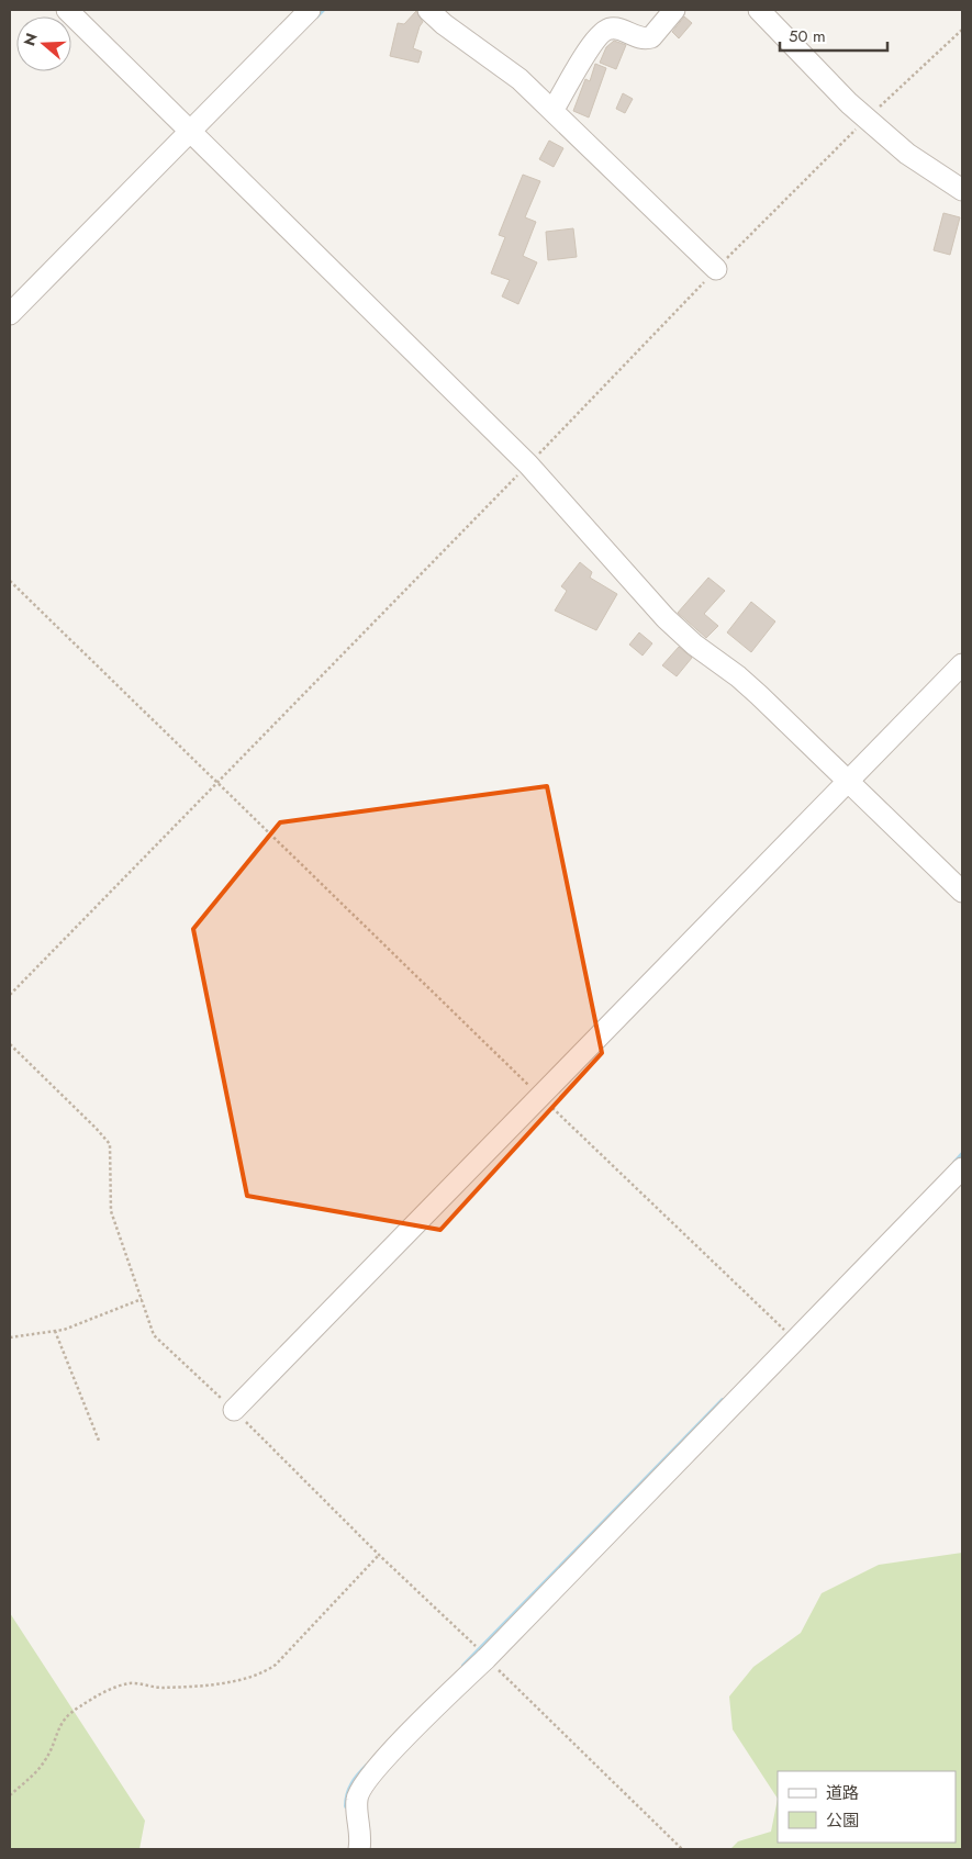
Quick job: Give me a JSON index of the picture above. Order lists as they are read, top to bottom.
{
  "legend": ["道路", "公園"],
  "scale_bar": "50 m",
  "north": "left"
}
